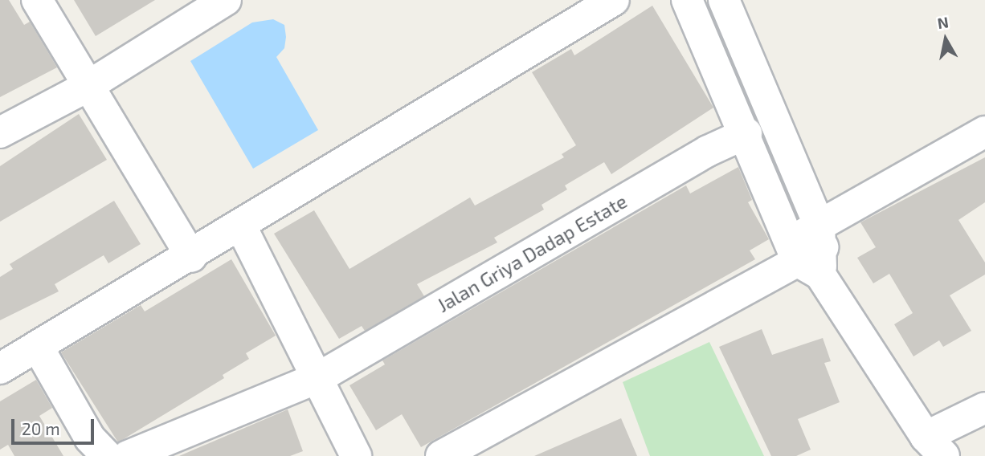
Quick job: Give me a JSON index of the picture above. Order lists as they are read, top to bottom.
{
  "streets": {
    "street": ["Jalan Griya Dadap Estate"]
  },
  "scale_bar": "20 m",
  "north": "top"
}
